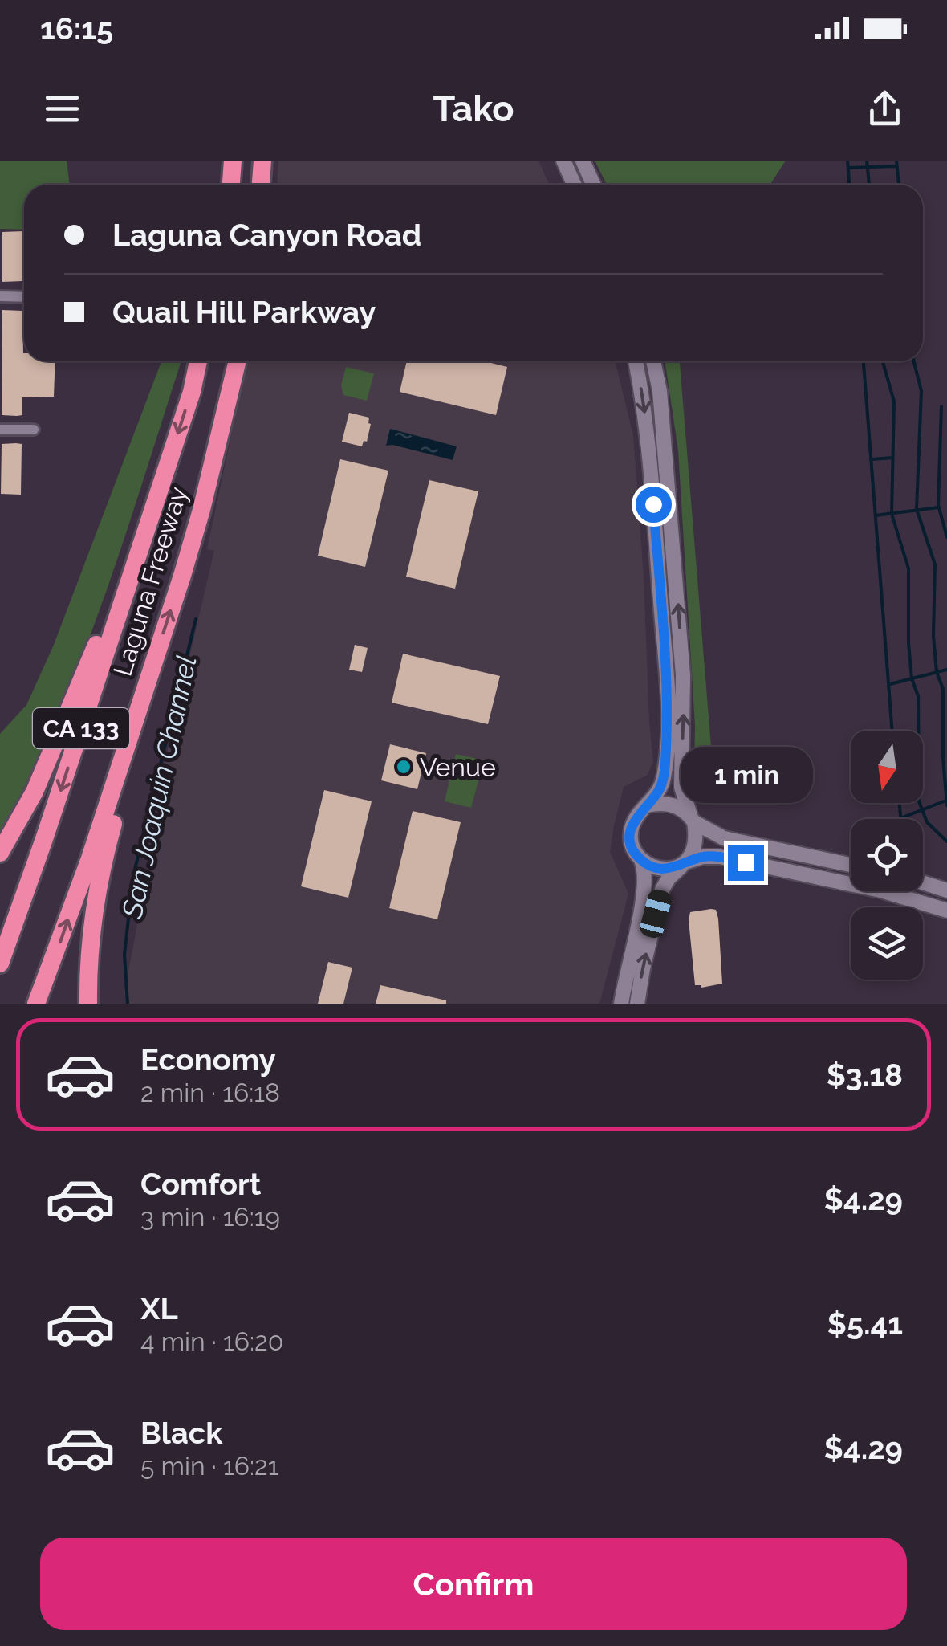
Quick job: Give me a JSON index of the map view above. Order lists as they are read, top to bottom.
{
  "streets": {
    "highway": ["Laguna Freeway", "CA 133"]
  },
  "water": ["San Joaquin Channel"],
  "places": ["Venue"],
  "north": "bottom",
  "page": {
    "status": "16:15",
    "header": "Tako",
    "banner": ["Laguna Canyon Road", "Quail Hill Parkway"],
    "bubble": "1 min",
    "list": [
      {
        "name": "Economy",
        "note": "2 min · 16:18",
        "value": "$3.18"
      },
      {
        "name": "Comfort",
        "note": "3 min · 16:19",
        "value": "$4.29"
      },
      {
        "name": "XL",
        "note": "4 min · 16:20",
        "value": "$5.41"
      },
      {
        "name": "Black",
        "note": "5 min · 16:21",
        "value": "$4.29"
      }
    ],
    "buttons": "Confirm"
  }
}
